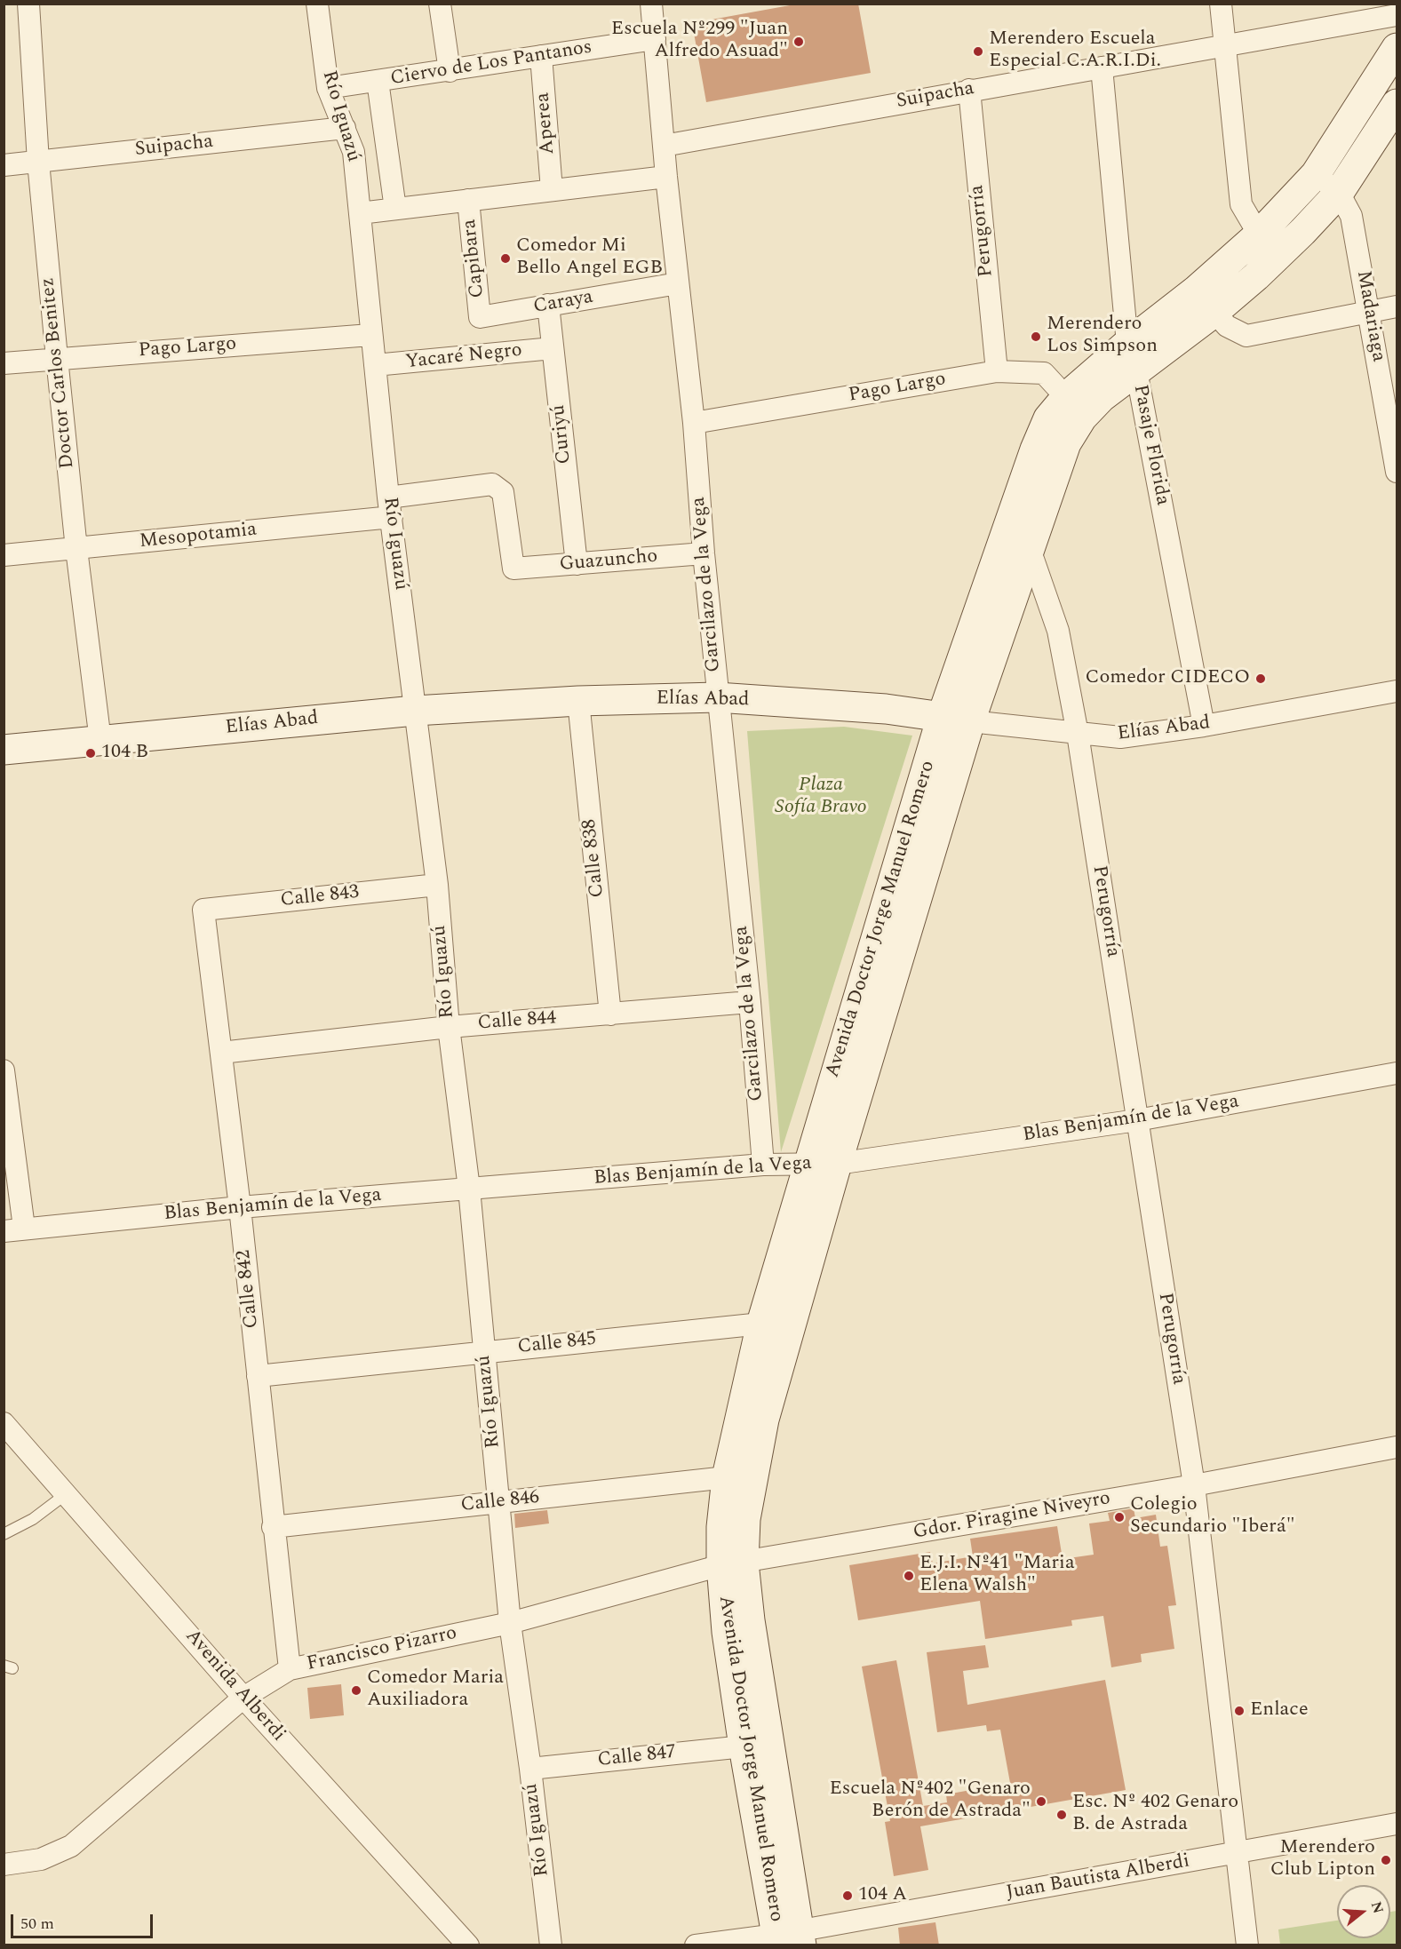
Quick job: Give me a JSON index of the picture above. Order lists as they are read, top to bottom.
{
  "streets": {
    "main road": ["Elías Abad", "Avenida Doctor Jorge Manuel Romero"],
    "street": [
      "Ciervo de Los Pantanos",
      "Suipacha",
      "Río Iguazú",
      "Aperea",
      "Perugorría",
      "Capibara",
      "Caraya",
      "Madariaga",
      "Pago Largo",
      "Yacaré Negro",
      "Doctor Carlos Benitez",
      "Curiyú",
      "Pasaje Florida",
      "Mesopotamia",
      "Guazuncho",
      "Garcilazo de la Vega",
      "Calle 838",
      "Calle 843",
      "Calle 844",
      "Blas Benjamín de la Vega",
      "Calle 842",
      "Calle 845",
      "Calle 846",
      "Gdor. Piragine Niveyro",
      "Francisco Pizarro",
      "Avenida Alberdi",
      "Calle 847",
      "Juan Bautista Alberdi"
    ]
  },
  "crossings": [
    ["Ciervo de Los Pantanos", "Río Iguazú"],
    ["Ciervo de Los Pantanos", "Aperea"],
    ["Ciervo de Los Pantanos", "Garcilazo de la Vega"],
    ["Suipacha", "Río Iguazú"],
    ["Suipacha", "Perugorría"],
    ["Suipacha", "Doctor Carlos Benitez"],
    ["Suipacha", "Pasaje Florida"],
    ["Suipacha", "Garcilazo de la Vega"],
    ["Río Iguazú", "Pago Largo"],
    ["Río Iguazú", "Yacaré Negro"],
    ["Río Iguazú", "Mesopotamia"],
    ["Río Iguazú", "Elías Abad"],
    ["Río Iguazú", "Calle 843"],
    ["Río Iguazú", "Calle 844"],
    ["Río Iguazú", "Blas Benjamín de la Vega"],
    ["Río Iguazú", "Calle 845"],
    ["Río Iguazú", "Calle 846"],
    ["Río Iguazú", "Francisco Pizarro"],
    ["Río Iguazú", "Calle 847"],
    ["Perugorría", "Pago Largo"],
    ["Perugorría", "Elías Abad"],
    ["Perugorría", "Avenida Doctor Jorge Manuel Romero"],
    ["Perugorría", "Blas Benjamín de la Vega"],
    ["Perugorría", "Gdor. Piragine Niveyro"],
    ["Perugorría", "Juan Bautista Alberdi"],
    ["Capibara", "Caraya"],
    ["Caraya", "Curiyú"],
    ["Caraya", "Garcilazo de la Vega"],
    ["Madariaga", "Avenida Doctor Jorge Manuel Romero"],
    ["Pago Largo", "Doctor Carlos Benitez"],
    ["Pago Largo", "Garcilazo de la Vega"],
    ["Pago Largo", "Avenida Doctor Jorge Manuel Romero"],
    ["Yacaré Negro", "Curiyú"],
    ["Doctor Carlos Benitez", "Mesopotamia"],
    ["Doctor Carlos Benitez", "Elías Abad"],
    ["Curiyú", "Guazuncho"],
    ["Pasaje Florida", "Elías Abad"],
    ["Pasaje Florida", "Avenida Doctor Jorge Manuel Romero"],
    ["Mesopotamia", "Guazuncho"],
    ["Guazuncho", "Garcilazo de la Vega"],
    ["Garcilazo de la Vega", "Elías Abad"],
    ["Garcilazo de la Vega", "Calle 844"],
    ["Garcilazo de la Vega", "Blas Benjamín de la Vega"],
    ["Elías Abad", "Calle 838"],
    ["Elías Abad", "Avenida Doctor Jorge Manuel Romero"],
    ["Calle 838", "Calle 844"],
    ["Calle 843", "Calle 842"],
    ["Avenida Doctor Jorge Manuel Romero", "Blas Benjamín de la Vega"],
    ["Avenida Doctor Jorge Manuel Romero", "Calle 845"],
    ["Avenida Doctor Jorge Manuel Romero", "Calle 846"],
    ["Avenida Doctor Jorge Manuel Romero", "Gdor. Piragine Niveyro"],
    ["Avenida Doctor Jorge Manuel Romero", "Francisco Pizarro"],
    ["Avenida Doctor Jorge Manuel Romero", "Calle 847"],
    ["Avenida Doctor Jorge Manuel Romero", "Juan Bautista Alberdi"],
    ["Calle 844", "Calle 842"],
    ["Blas Benjamín de la Vega", "Calle 842"],
    ["Calle 842", "Calle 845"],
    ["Calle 842", "Calle 846"],
    ["Calle 842", "Francisco Pizarro"],
    ["Gdor. Piragine Niveyro", "Francisco Pizarro"],
    ["Francisco Pizarro", "Avenida Alberdi"]
  ],
  "parks": ["Plaza Sofía Bravo"],
  "places": [
    "Escuela Nº299 \"Juan Alfredo Asuad\"",
    "Merendero Escuela Especial C.A.R.I.Di.",
    "Comedor Mi Bello Angel EGB",
    "Merendero Los Simpson",
    "Comedor CIDECO",
    "104 B",
    "Colegio Secundario \"Iberá\"",
    "E.J.I. Nº41 \"Maria Elena Walsh\"",
    "Comedor Maria Auxiliadora",
    "Enlace",
    "Escuela Nº402 \"Genaro Berón de Astrada\"",
    "Esc. Nº 402 Genaro B. de Astrada",
    "Merendero Club Lipton",
    "104 A"
  ],
  "scale_bar": "50 m",
  "north": "right"
}
